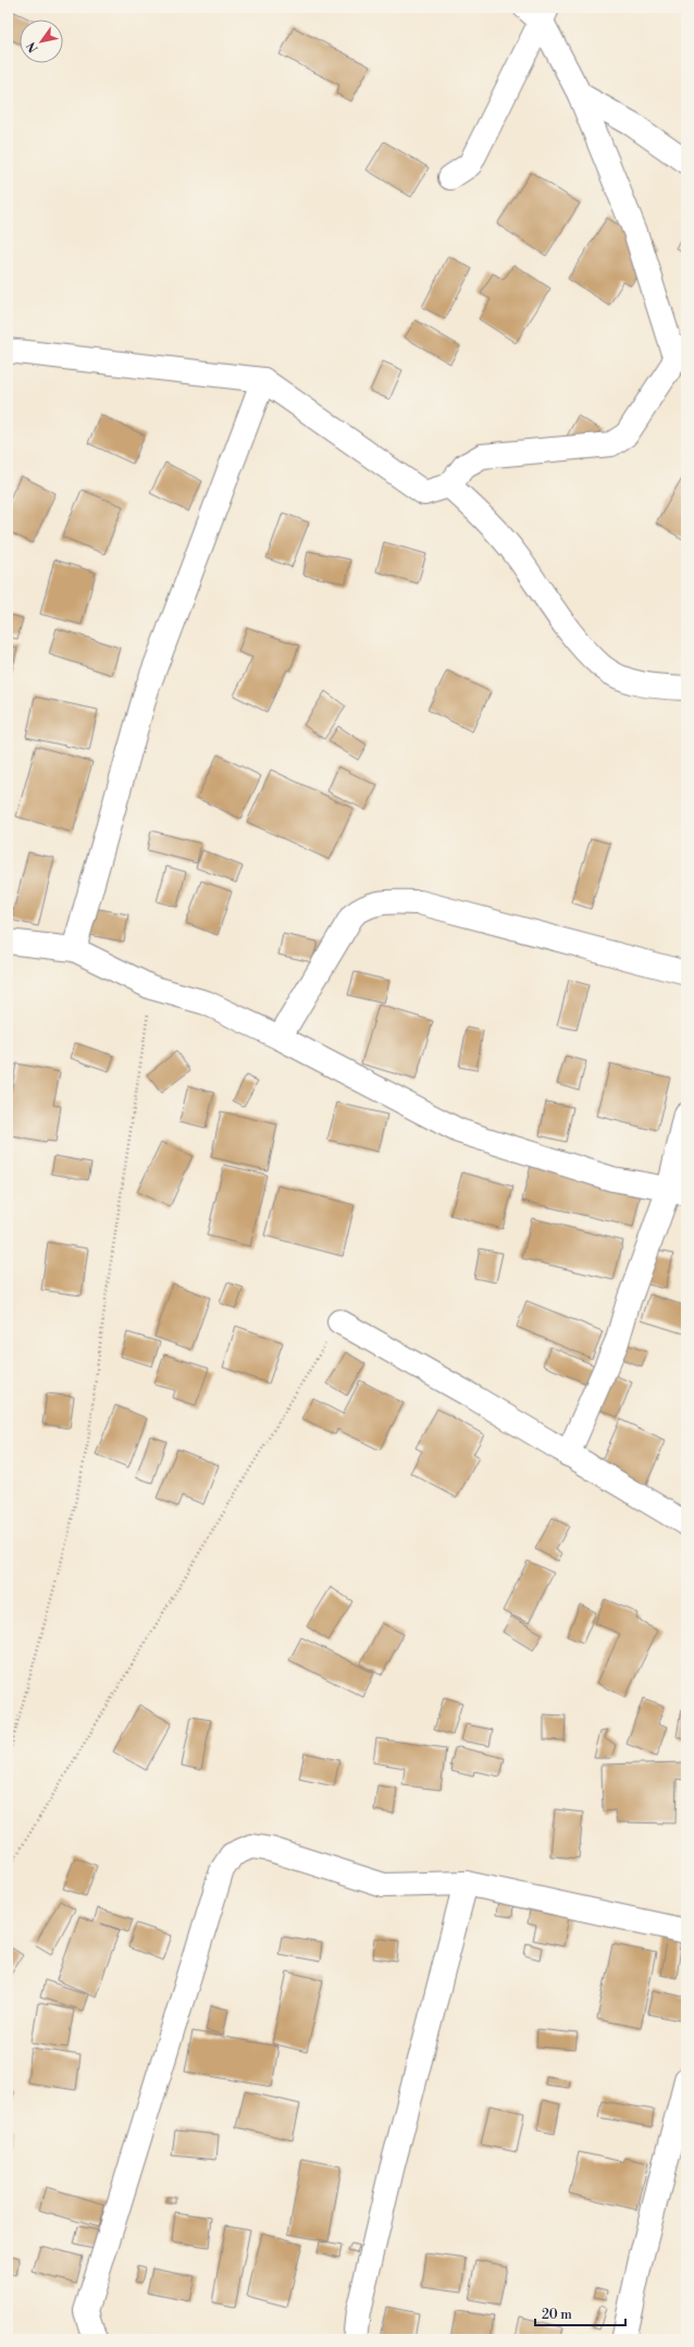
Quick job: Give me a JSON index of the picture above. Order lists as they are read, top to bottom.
{
  "scale_bar": "20 m",
  "north": "bottom left"
}
